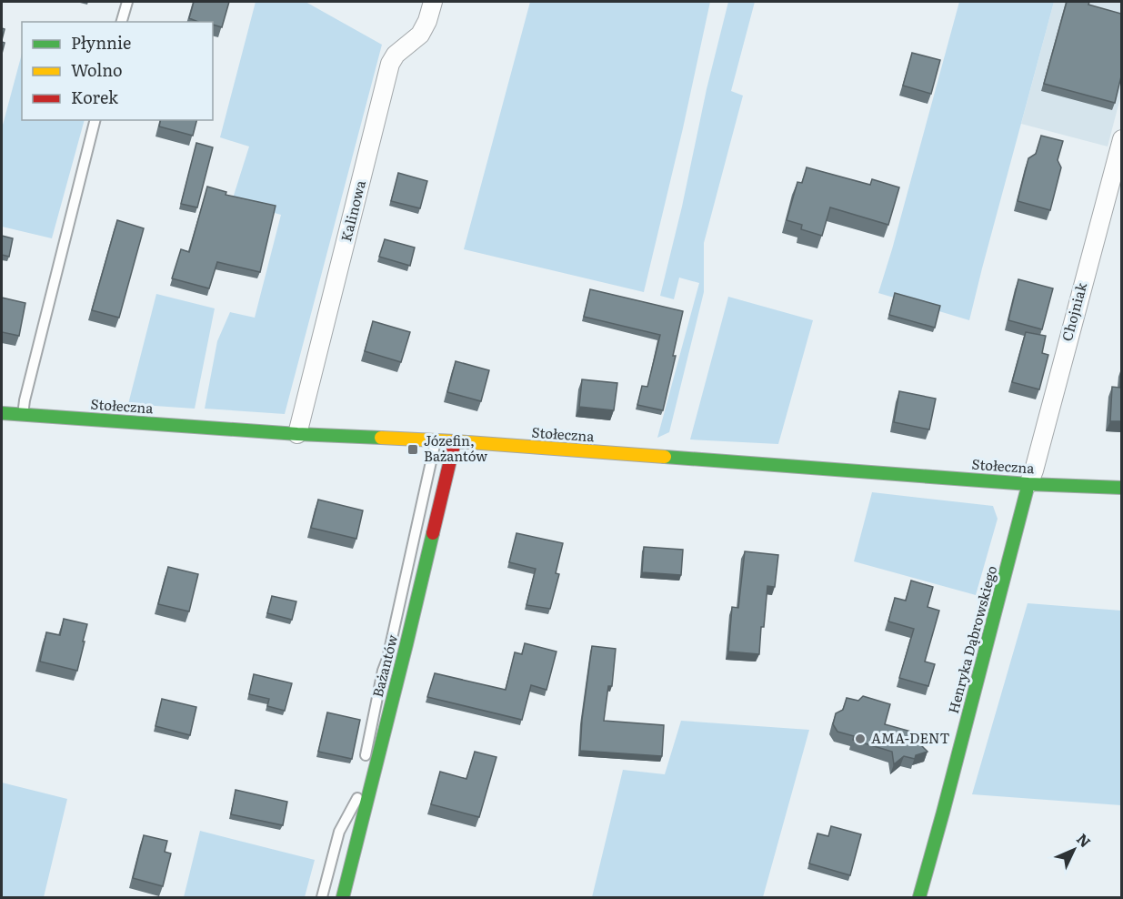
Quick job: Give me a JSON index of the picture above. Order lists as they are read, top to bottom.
{
  "streets": {
    "street": [
      "Kalinowa",
      "Chojniak",
      "Stołeczna",
      "Henryka Dąbrowskiego",
      "Bażantów"
    ]
  },
  "crossings": [
    ["Kalinowa", "Stołeczna"],
    ["Chojniak", "Stołeczna"],
    ["Chojniak", "Henryka Dąbrowskiego"],
    ["Stołeczna", "Henryka Dąbrowskiego"],
    ["Stołeczna", "Bażantów"]
  ],
  "places": {
    "transit": ["Józefin, Bażantów"],
    "other": ["AMA-DENT"]
  },
  "legend": ["Płynnie", "Wolno", "Korek"],
  "north": "top right"
}
